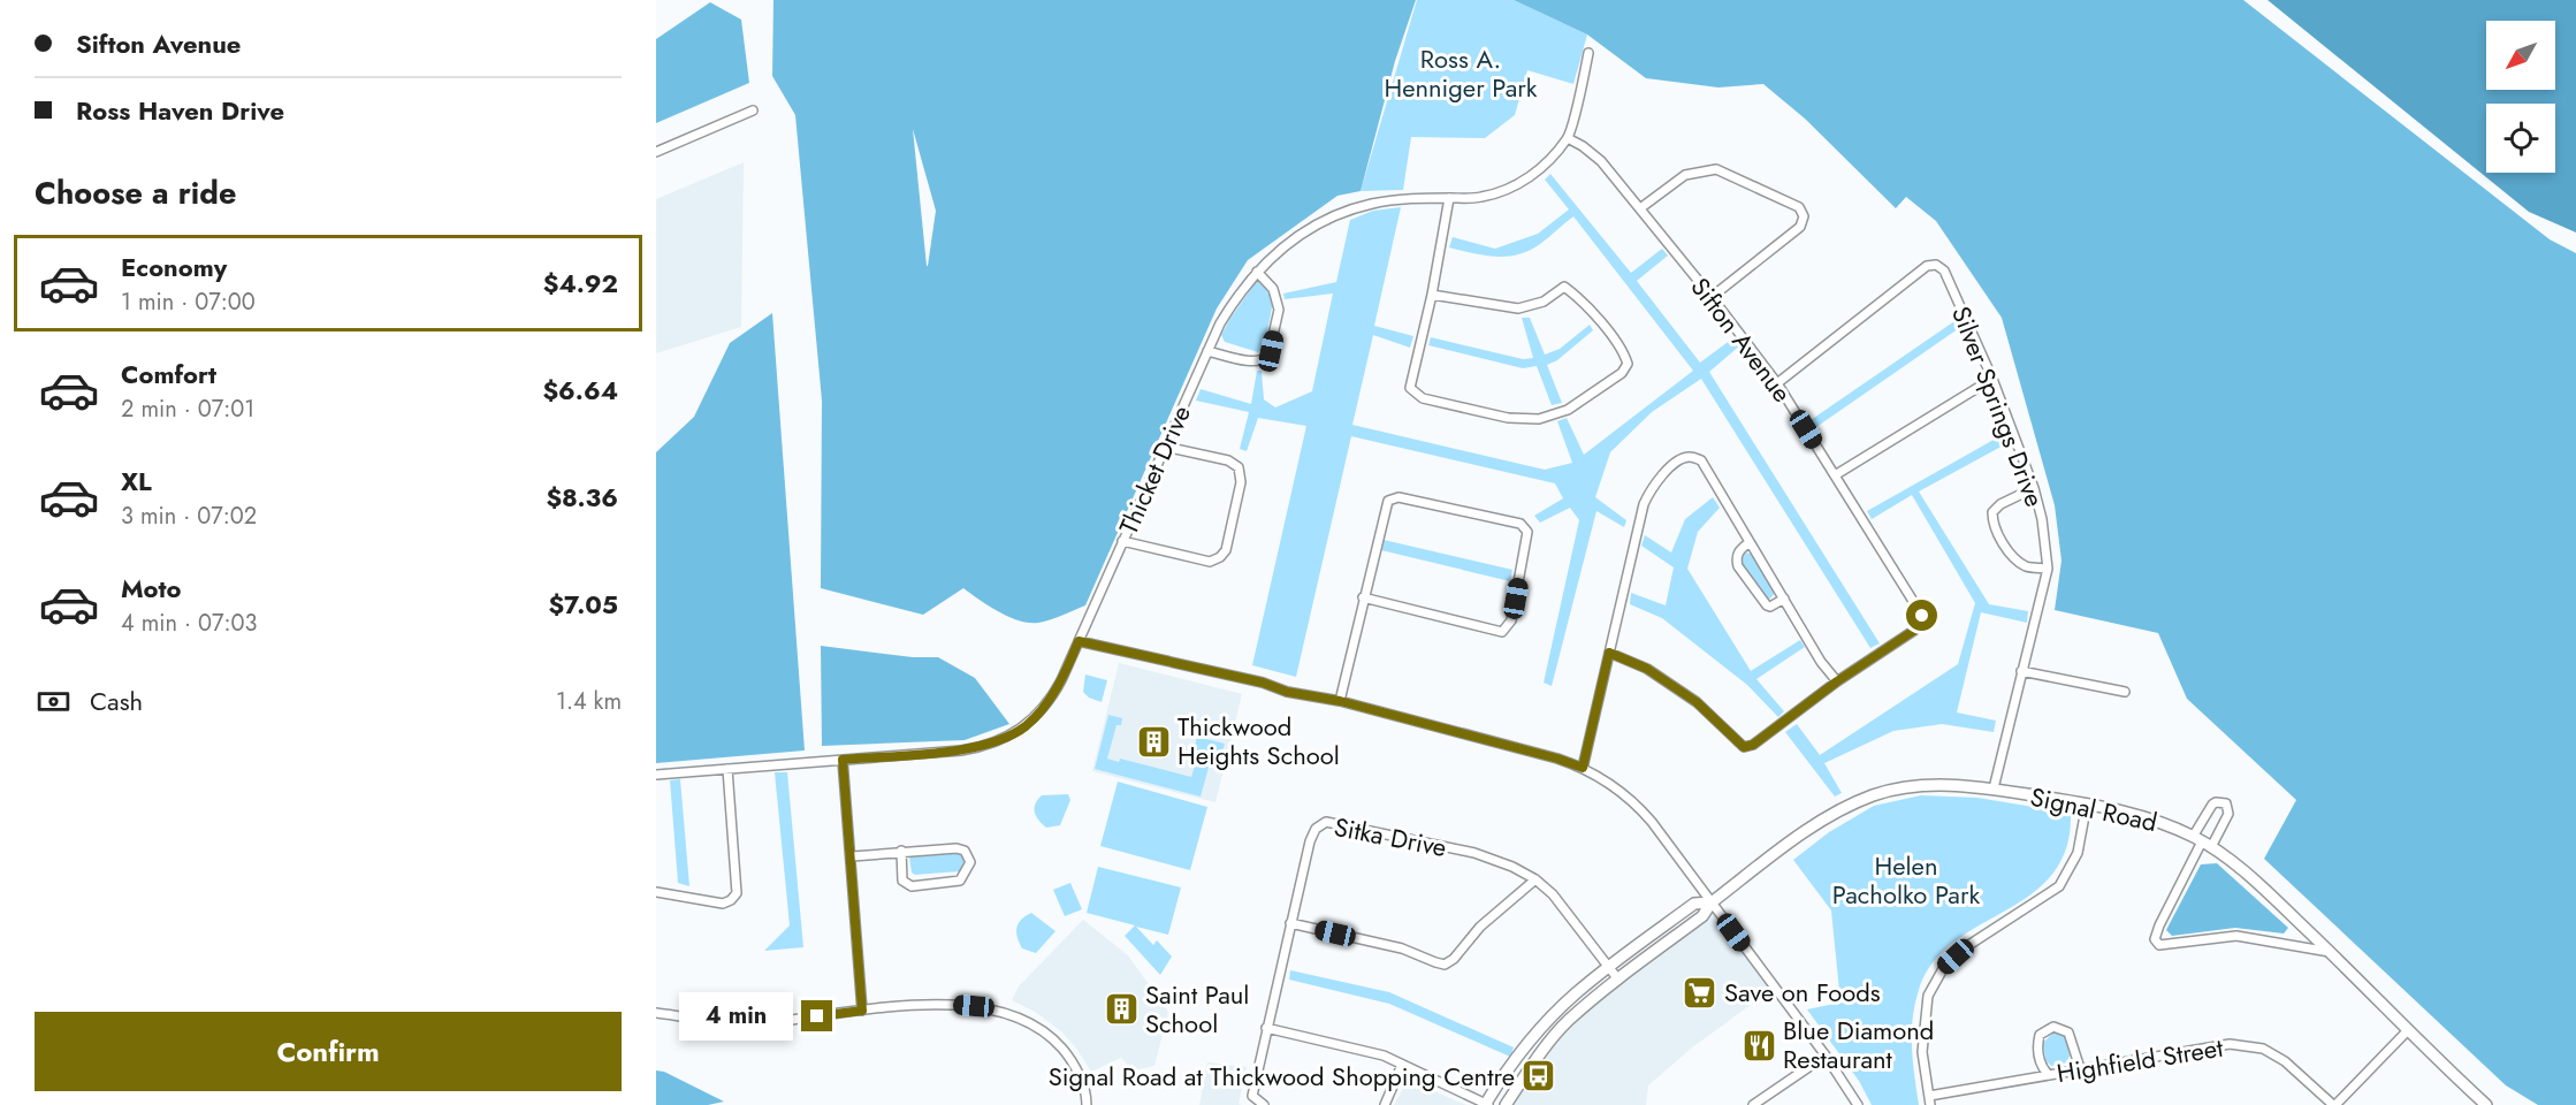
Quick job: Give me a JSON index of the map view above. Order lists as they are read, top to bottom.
{
  "streets": {
    "street": [
      "Sifton Avenue",
      "Silver Springs Drive",
      "Thicket Drive",
      "Signal Road",
      "Sitka Drive",
      "Highfield Street"
    ]
  },
  "crossings": [
    ["Sifton Avenue", "Silver Springs Drive"],
    ["Sifton Avenue", "Thicket Drive"],
    ["Silver Springs Drive", "Signal Road"],
    ["Signal Road", "Sitka Drive"]
  ],
  "parks": ["Ross A. Henniger Park", "Helen Pacholko Park"],
  "places": {
    "building": ["Thickwood Heights School", "Saint Paul School"],
    "supermarket": ["Save on Foods"],
    "restaurant": ["Blue Diamond Restaurant"],
    "bus stop": ["Signal Road at Thickwood Shopping Centre"]
  },
  "north": "bottom left",
  "page": {
    "banner": ["Sifton Avenue", "Ross Haven Drive"],
    "heading": "Choose a ride",
    "list": [
      {
        "name": "Economy",
        "note": "1 min · 07:00",
        "value": "$4.92"
      },
      {
        "name": "Comfort",
        "note": "2 min · 07:01",
        "value": "$6.64"
      },
      {
        "name": "XL",
        "note": "3 min · 07:02",
        "value": "$8.36"
      },
      {
        "name": "Moto",
        "note": "4 min · 07:03",
        "value": "$7.05"
      }
    ],
    "pay": ["Cash", "1.4 km"],
    "bubble": "4 min",
    "buttons": "Confirm"
  }
}
